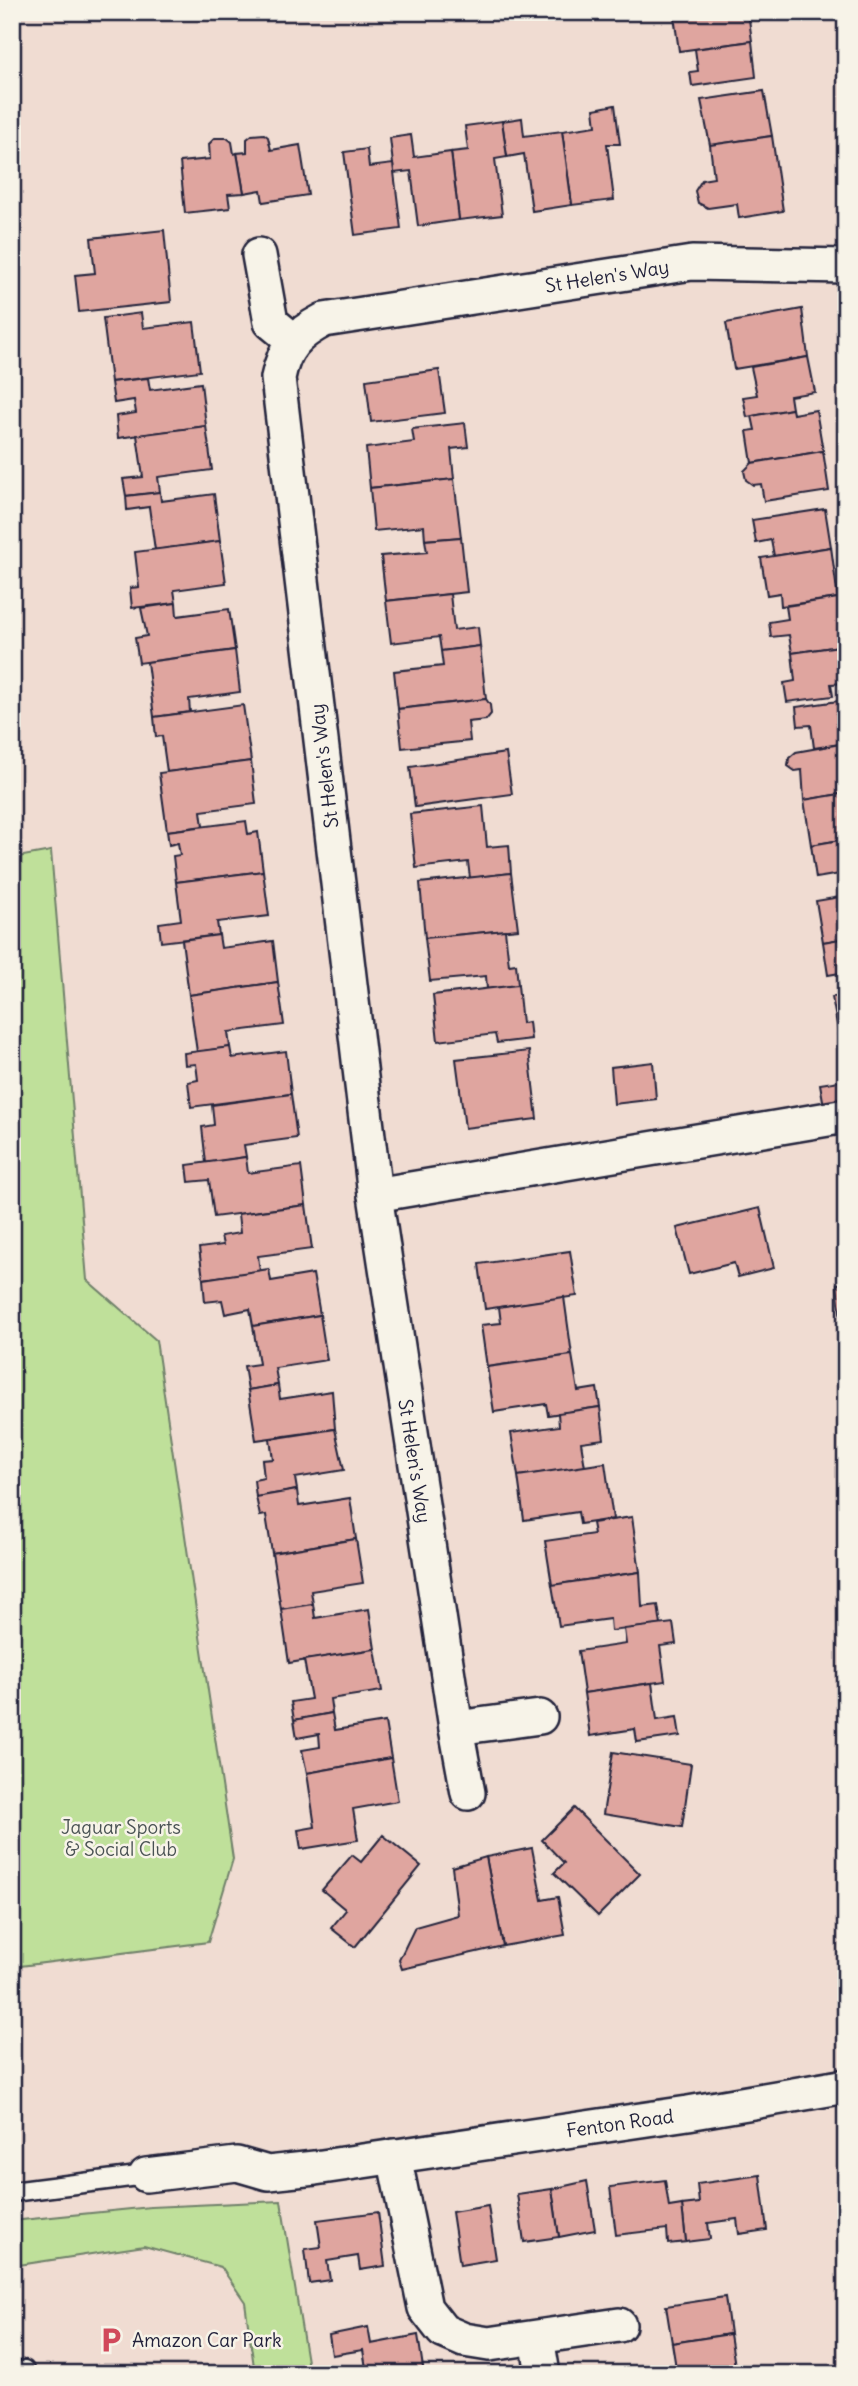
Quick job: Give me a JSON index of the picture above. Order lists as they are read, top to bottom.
{
  "streets": {
    "street": ["St Helen's Way", "Fenton Road"]
  },
  "parks": ["Jaguar Sports & Social Club"],
  "places": {
    "parking": ["Amazon Car Park"]
  }
}
